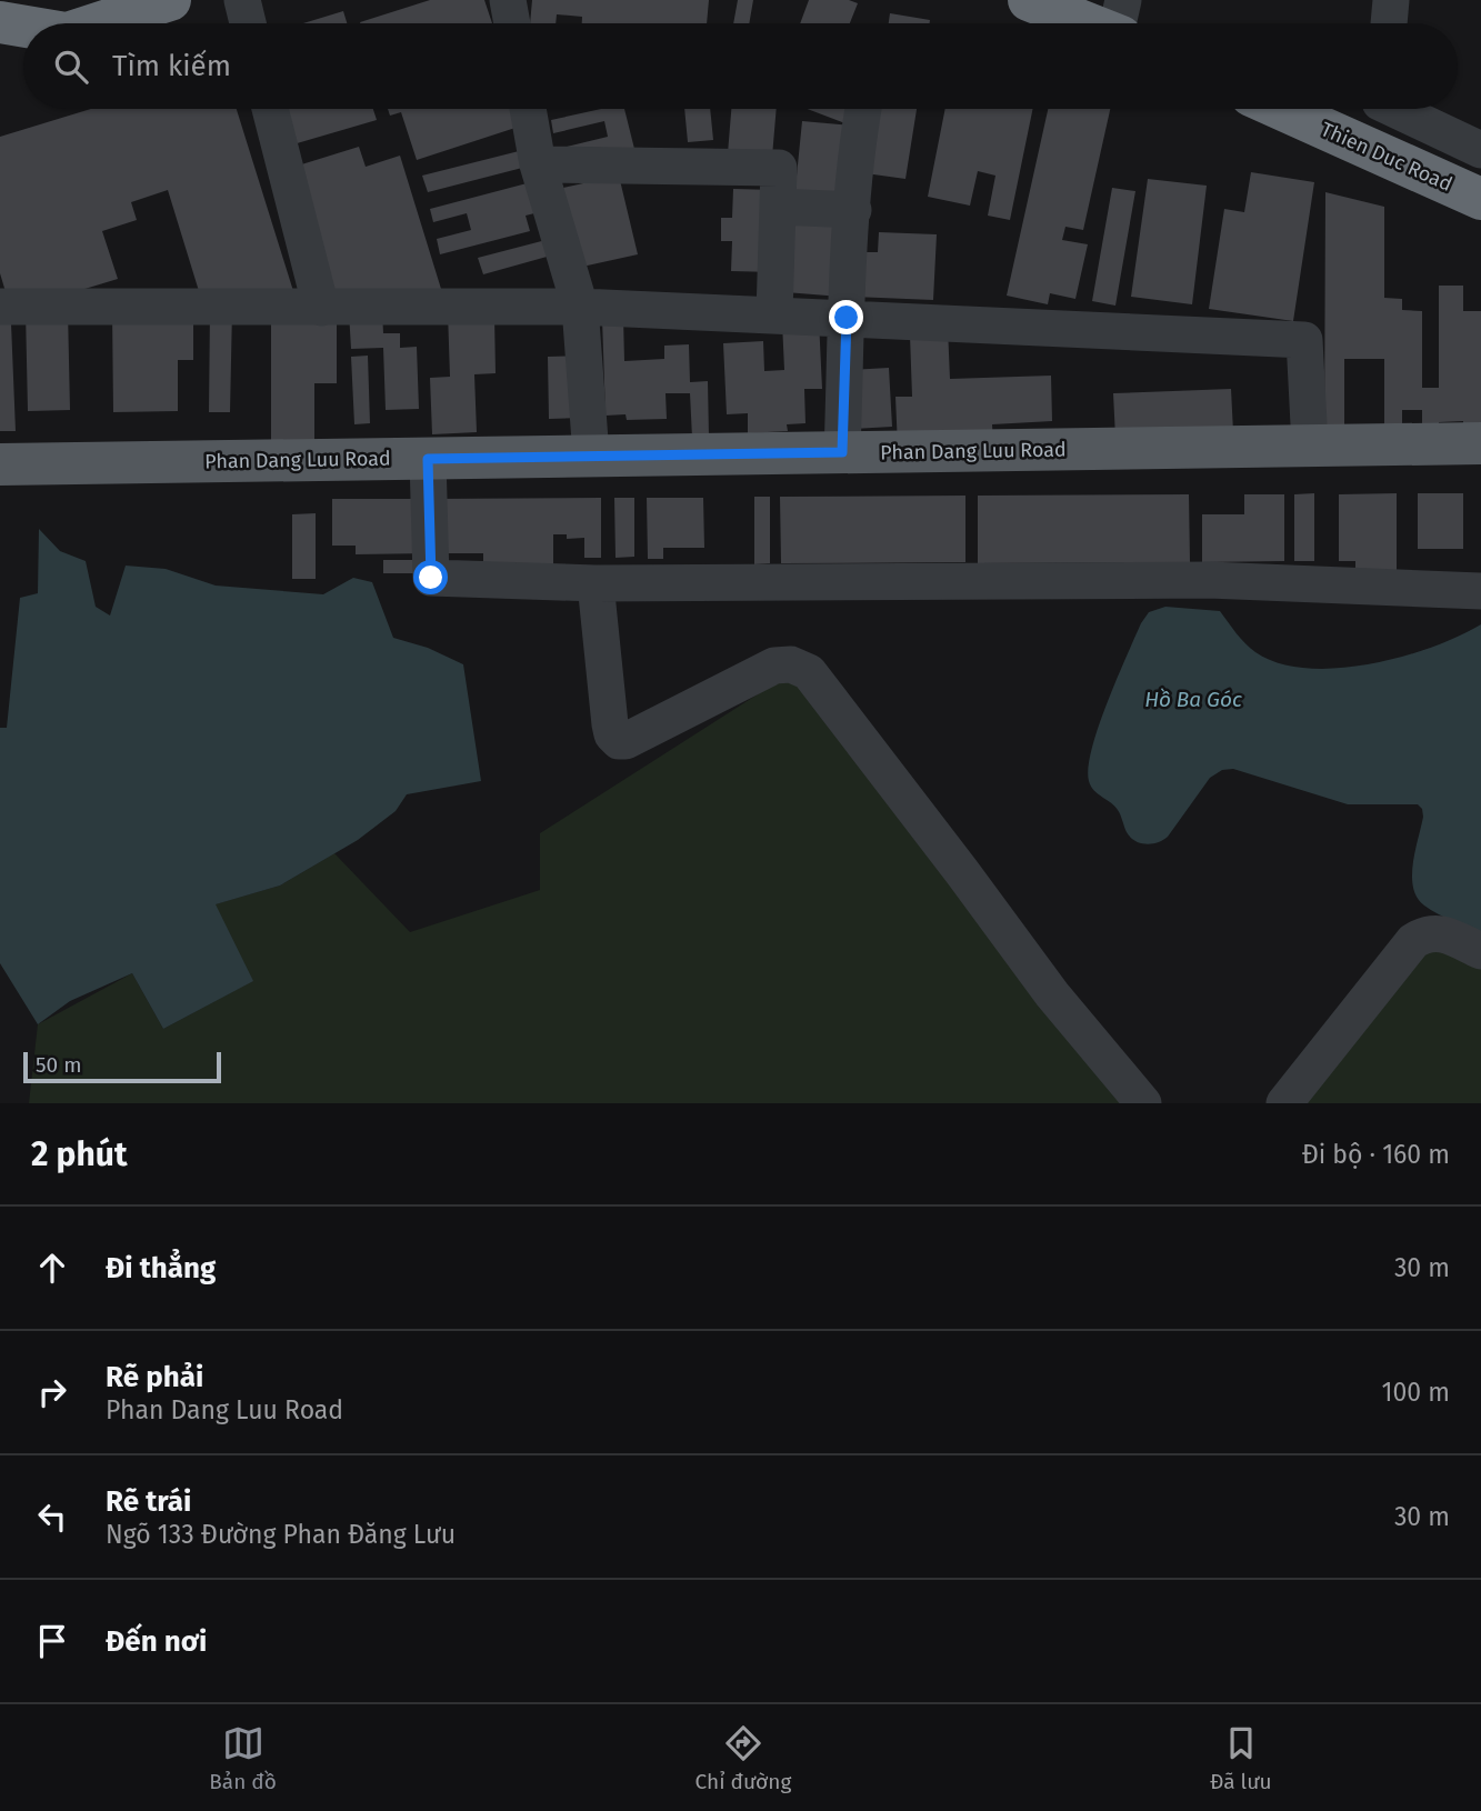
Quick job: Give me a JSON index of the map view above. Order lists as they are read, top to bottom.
{
  "streets": {
    "highway": ["Thien Duc Road"],
    "main road": ["Phan Dang Luu Road"]
  },
  "water": ["Hồ Ba Góc"],
  "scale_bar": "50 m",
  "page": {
    "search": "Tìm kiếm",
    "scale": "50 m",
    "heading": ["2 phút", "Đi bộ · 160 m"],
    "list": [
      ["Đi thẳng", "30 m"],
      ["Rẽ phải", "Phan Dang Luu Road", "100 m"],
      ["Rẽ trái", "Ngõ 133 Đường Phan Đăng Lưu", "30 m"],
      "Đến nơi"
    ],
    "nav": ["Bản đồ", "Chỉ đường", "Đã lưu"]
  }
}
